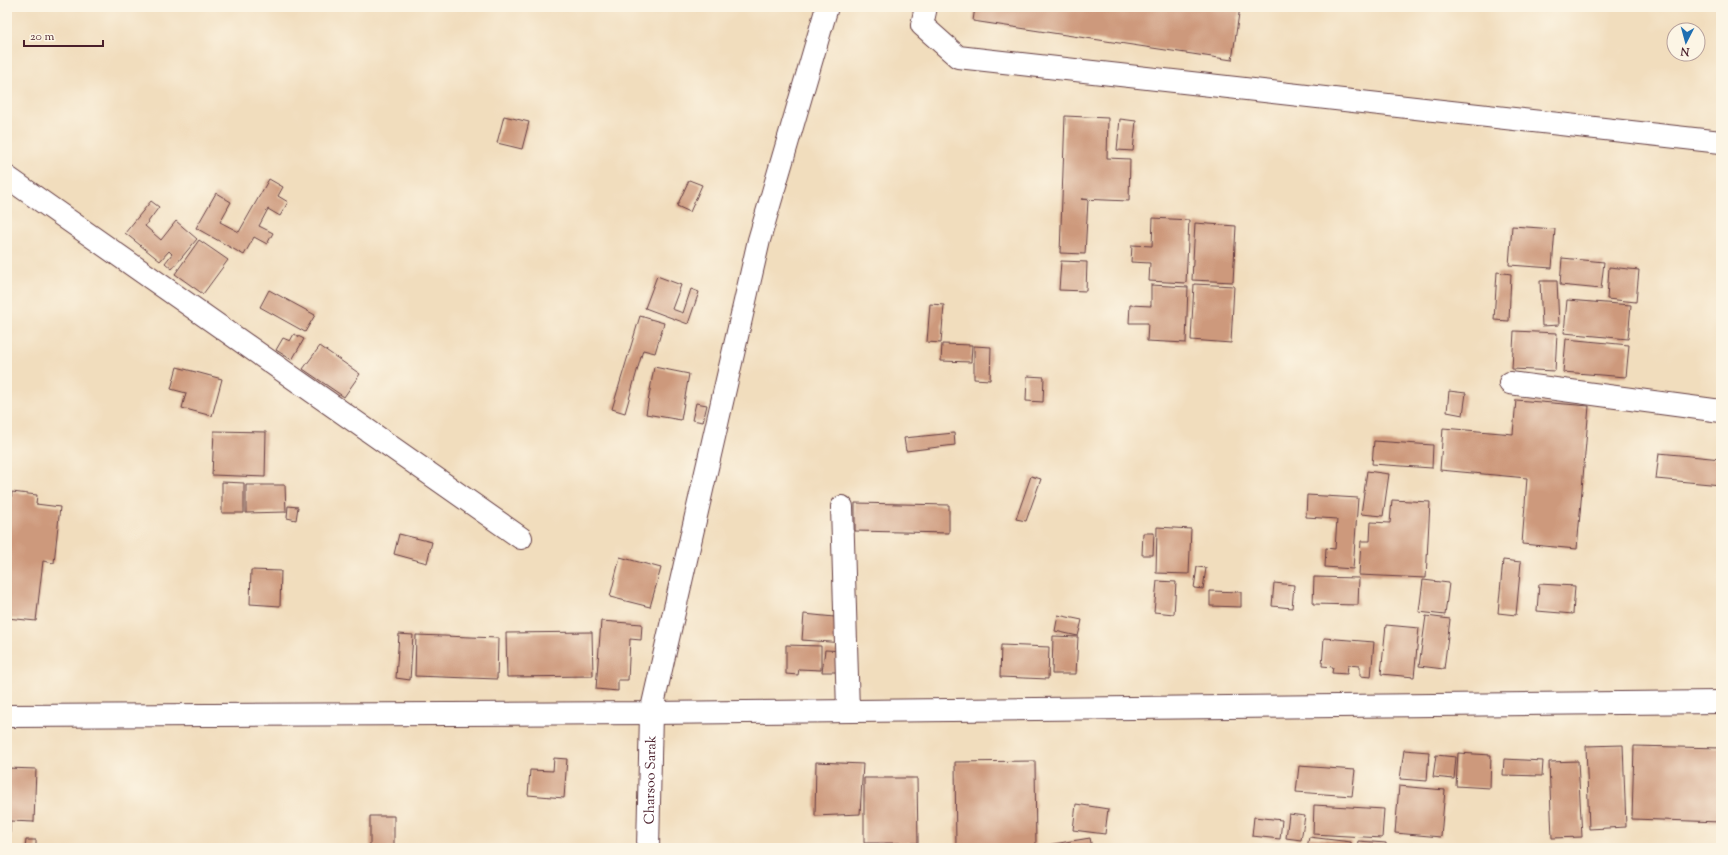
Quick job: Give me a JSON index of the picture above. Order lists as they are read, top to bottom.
{
  "streets": {
    "main road": ["Charsoo Sarak"]
  },
  "scale_bar": "20 m",
  "north": "bottom"
}
